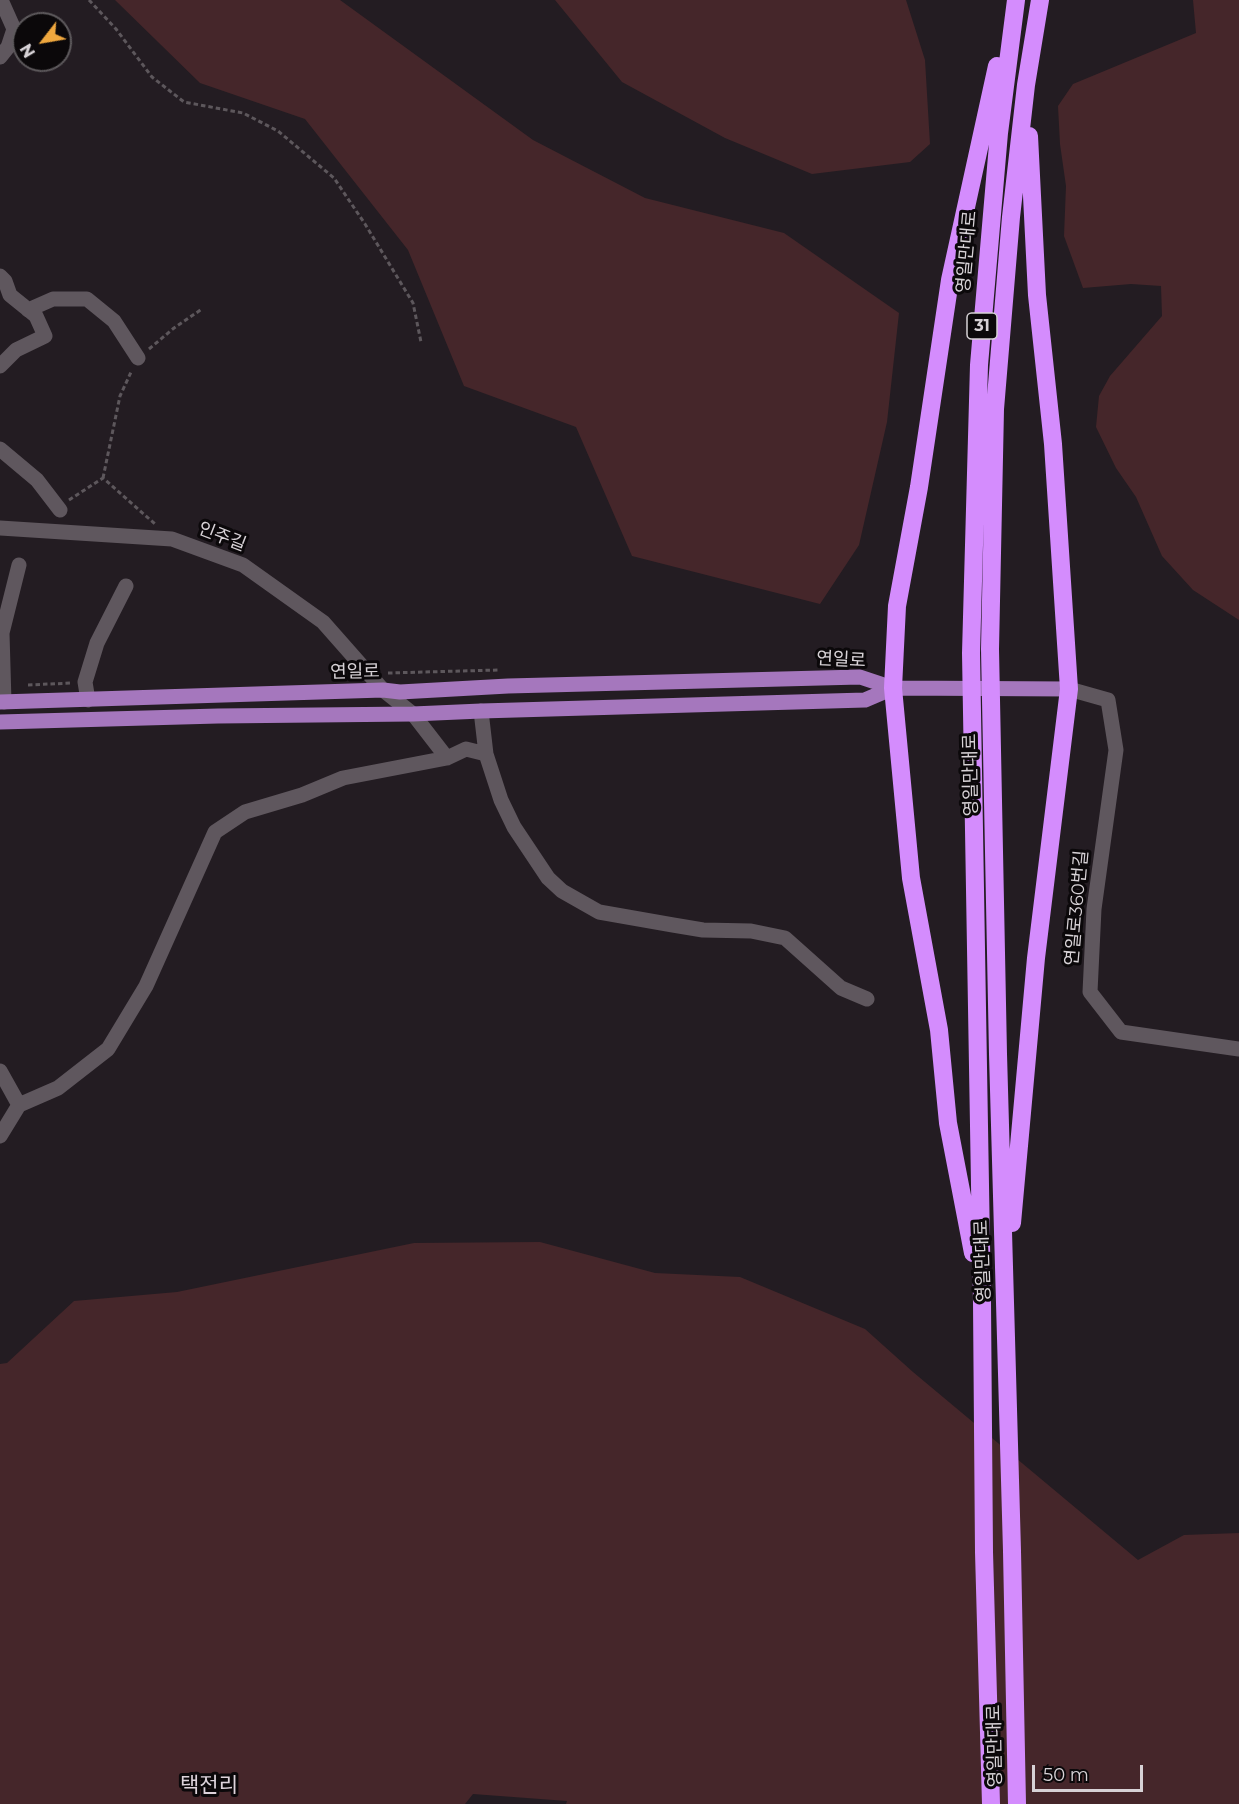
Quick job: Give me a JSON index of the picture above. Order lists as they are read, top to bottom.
{
  "streets": {
    "highway": ["영일만대로", "31"],
    "main road": ["연일로"],
    "street": ["인주길", "연일로360번길"]
  },
  "crossings": [
    ["영일만대로", "31"],
    ["인주길", "연일로"]
  ],
  "districts": ["택전리"],
  "scale_bar": "50 m",
  "north": "bottom left"
}
